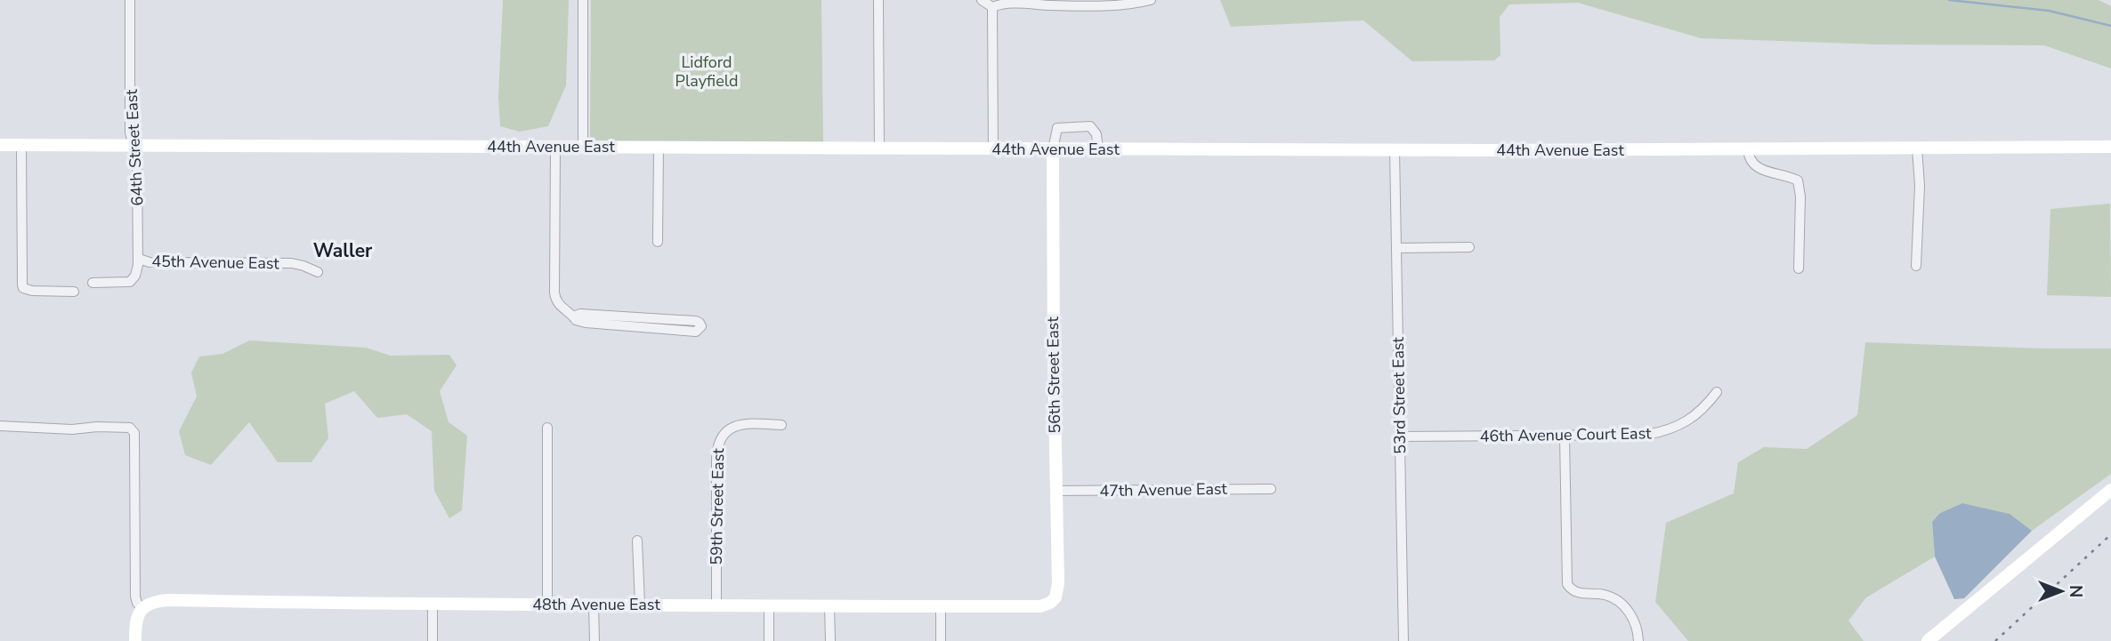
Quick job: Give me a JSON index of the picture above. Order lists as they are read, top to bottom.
{
  "streets": {
    "street": [
      "44th Avenue East",
      "64th Street East",
      "45th Avenue East",
      "56th Street East",
      "53rd Street East",
      "46th Avenue Court East",
      "47th Avenue East",
      "59th Street East",
      "48th Avenue East"
    ]
  },
  "crossings": [
    ["44th Avenue East", "64th Street East"],
    ["44th Avenue East", "56th Street East"],
    ["44th Avenue East", "53rd Street East"],
    ["64th Street East", "45th Avenue East"],
    ["56th Street East", "47th Avenue East"],
    ["56th Street East", "48th Avenue East"],
    ["53rd Street East", "46th Avenue Court East"],
    ["59th Street East", "48th Avenue East"]
  ],
  "districts": ["Waller"],
  "parks": ["Lidford Playfield"],
  "north": "right"
}
